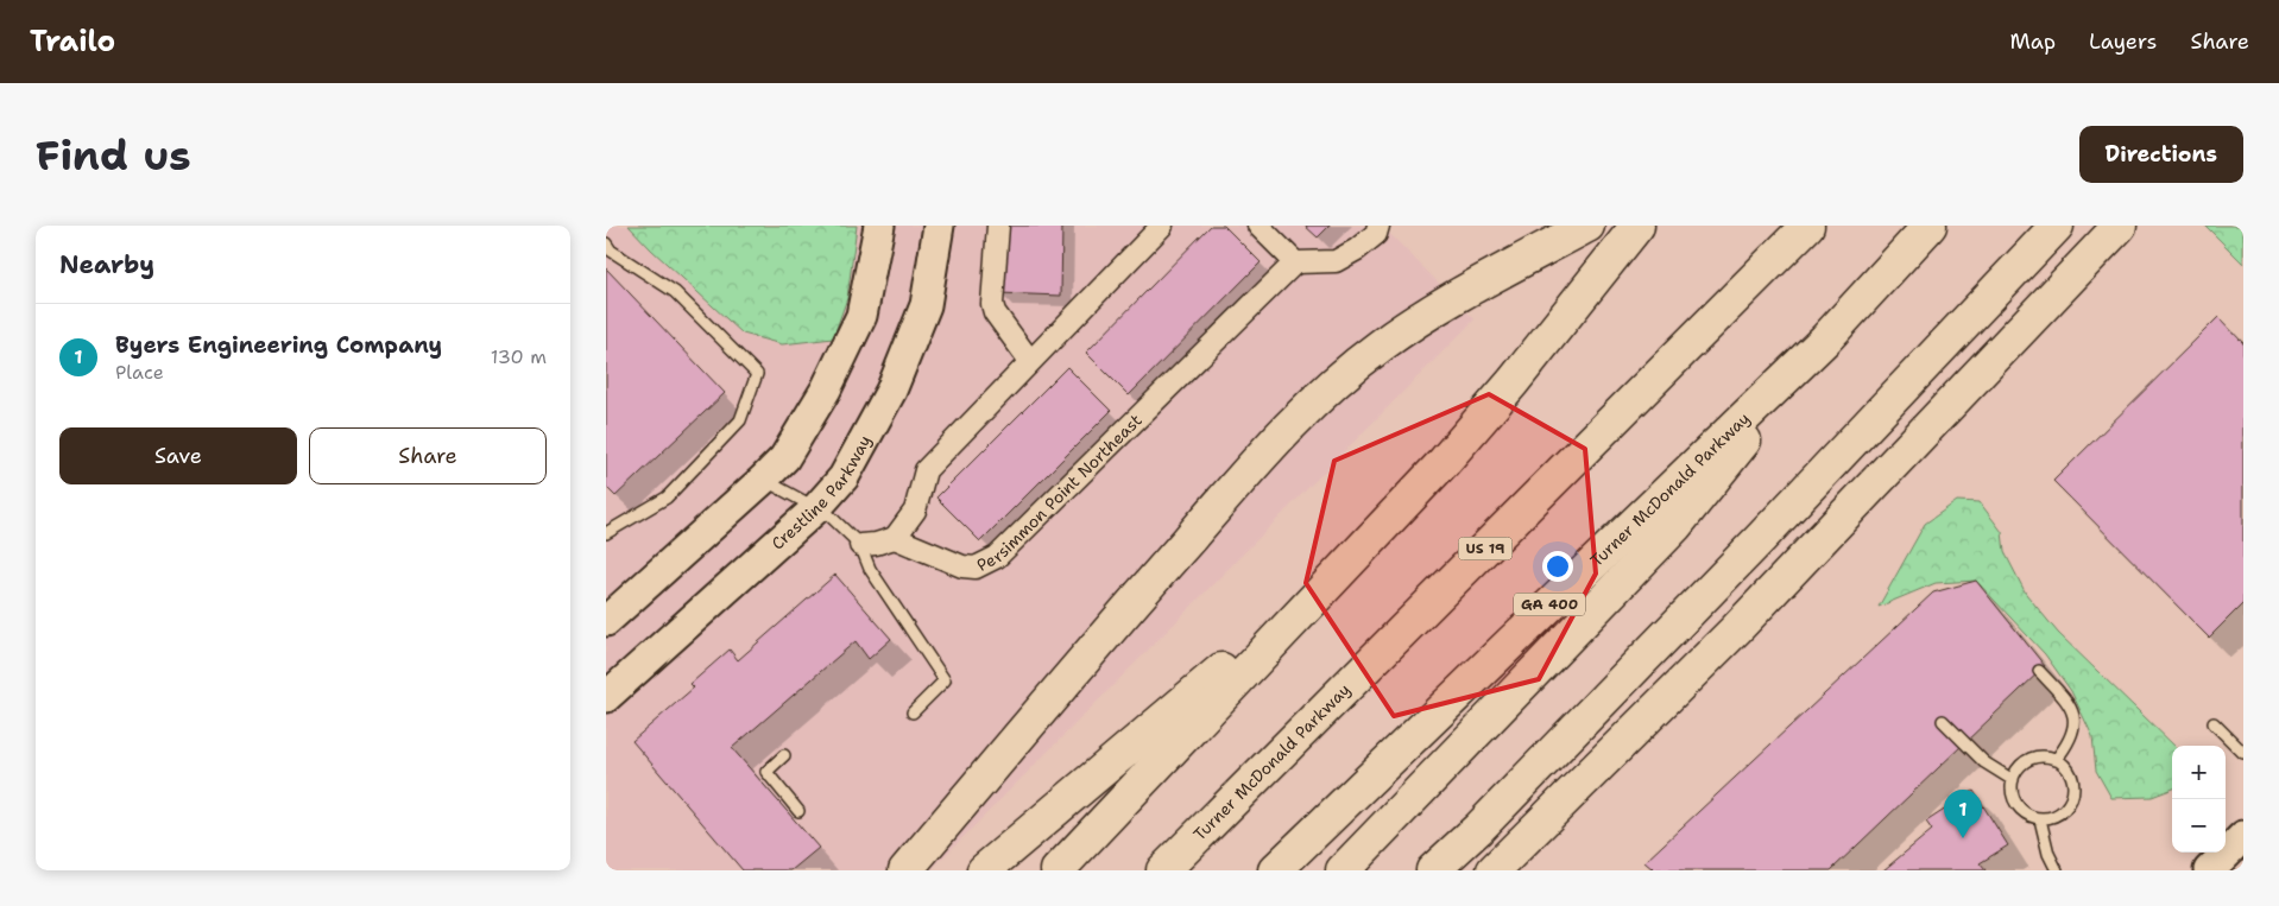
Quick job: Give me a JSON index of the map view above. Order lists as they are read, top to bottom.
{
  "streets": {
    "highway": ["Turner McDonald Parkway", "US 19", "GA 400"],
    "street": ["Persimmon Point Northeast", "Crestline Parkway"]
  },
  "page": {
    "header": "Trailo",
    "nav": ["Map", "Layers", "Share"],
    "buttons": [
      "Directions",
      ["Save", "Share"]
    ],
    "title": "Find us",
    "heading": "Nearby",
    "list": [
      {
        "mark": "1",
        "name": "Byers Engineering Company",
        "note": "Place",
        "value": "130 m"
      }
    ],
    "map_buttons": ["+", "−"],
    "pins": "1"
  }
}
